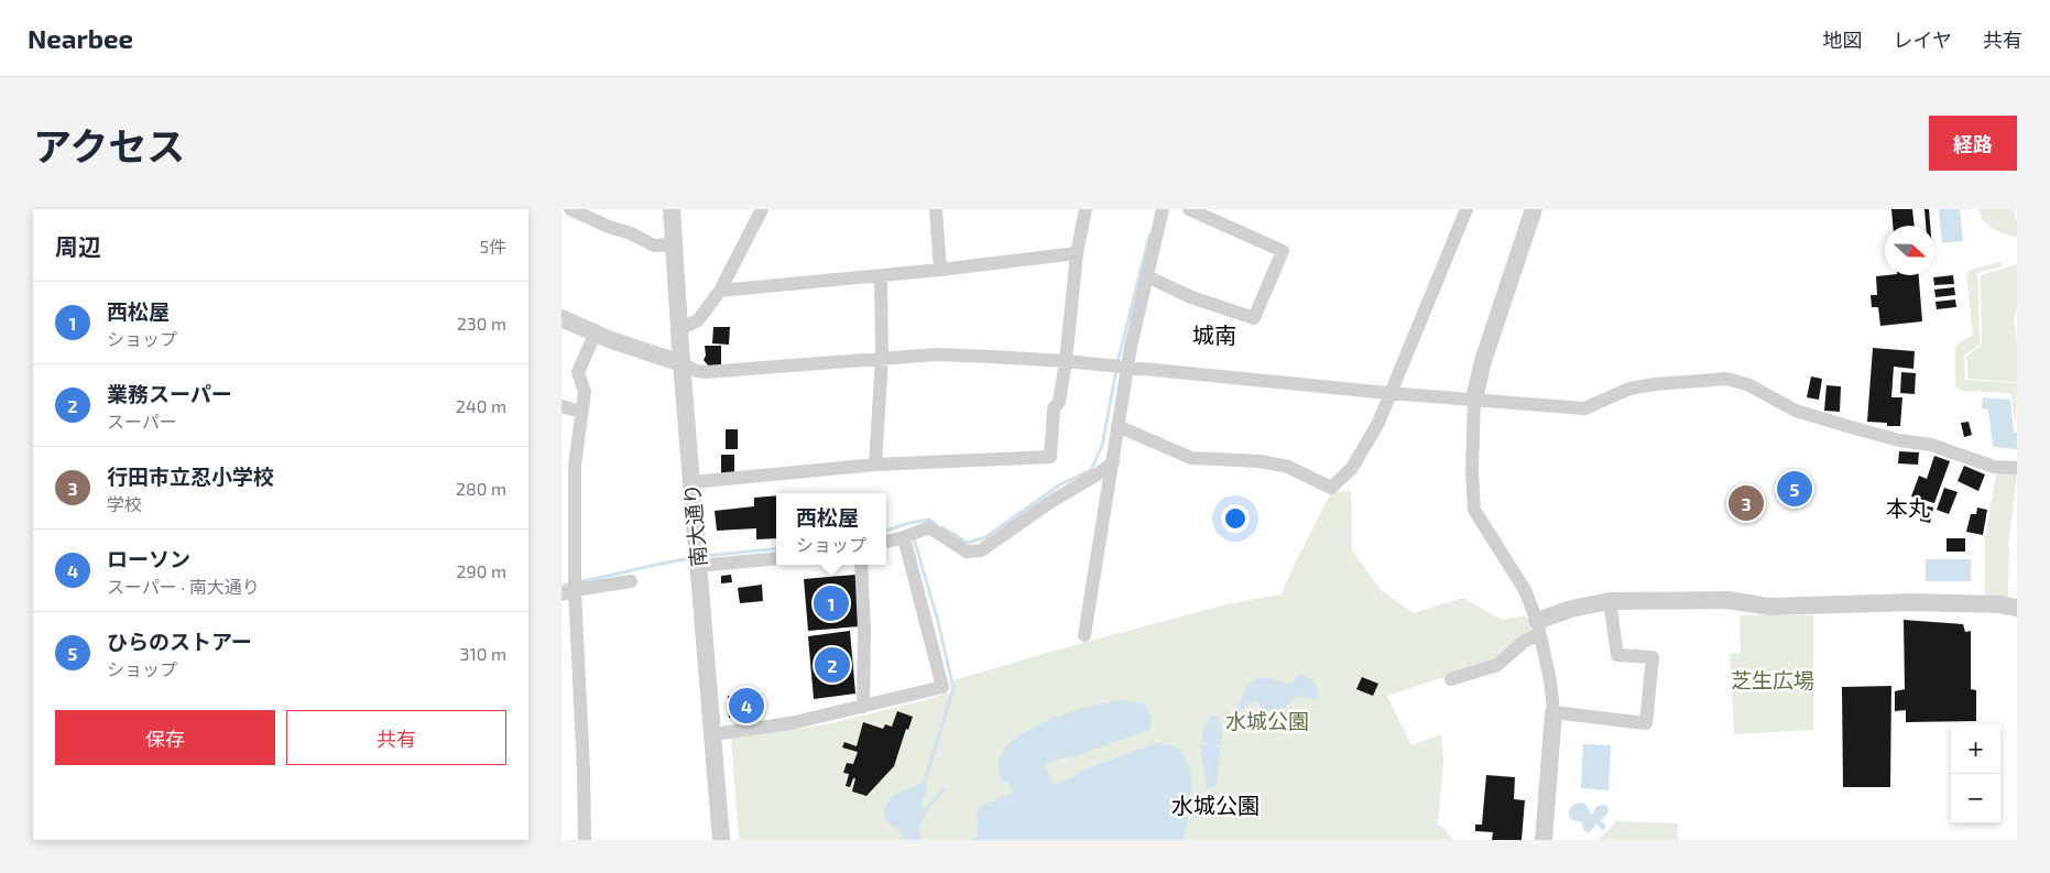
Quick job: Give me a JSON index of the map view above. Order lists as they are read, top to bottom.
{
  "streets": {
    "street": ["南大通り"]
  },
  "districts": ["城南", "本丸", "水城公園"],
  "parks": ["芝生広場", "水城公園"],
  "north": "right",
  "page": {
    "header": "Nearbee",
    "nav": ["地図", "レイヤ", "共有"],
    "title": "アクセス",
    "buttons": [
      "経路",
      ["保存", "共有"]
    ],
    "heading": ["周辺", "5件"],
    "list": [
      {
        "mark": "1",
        "name": "西松屋",
        "note": "ショップ",
        "value": "230 m"
      },
      {
        "mark": "2",
        "name": "業務スーパー",
        "note": "スーパー",
        "value": "240 m"
      },
      {
        "mark": "3",
        "name": "行田市立忍小学校",
        "note": "学校",
        "value": "280 m"
      },
      {
        "mark": "4",
        "name": "ローソン",
        "note": "スーパー · 南大通り",
        "value": "290 m"
      },
      {
        "mark": "5",
        "name": "ひらのストアー",
        "note": "ショップ",
        "value": "310 m"
      }
    ],
    "pins": [
      "5",
      "3",
      "1",
      "2",
      "4"
    ],
    "popup": ["西松屋", "ショップ"],
    "map_buttons": ["+", "−"]
  }
}
